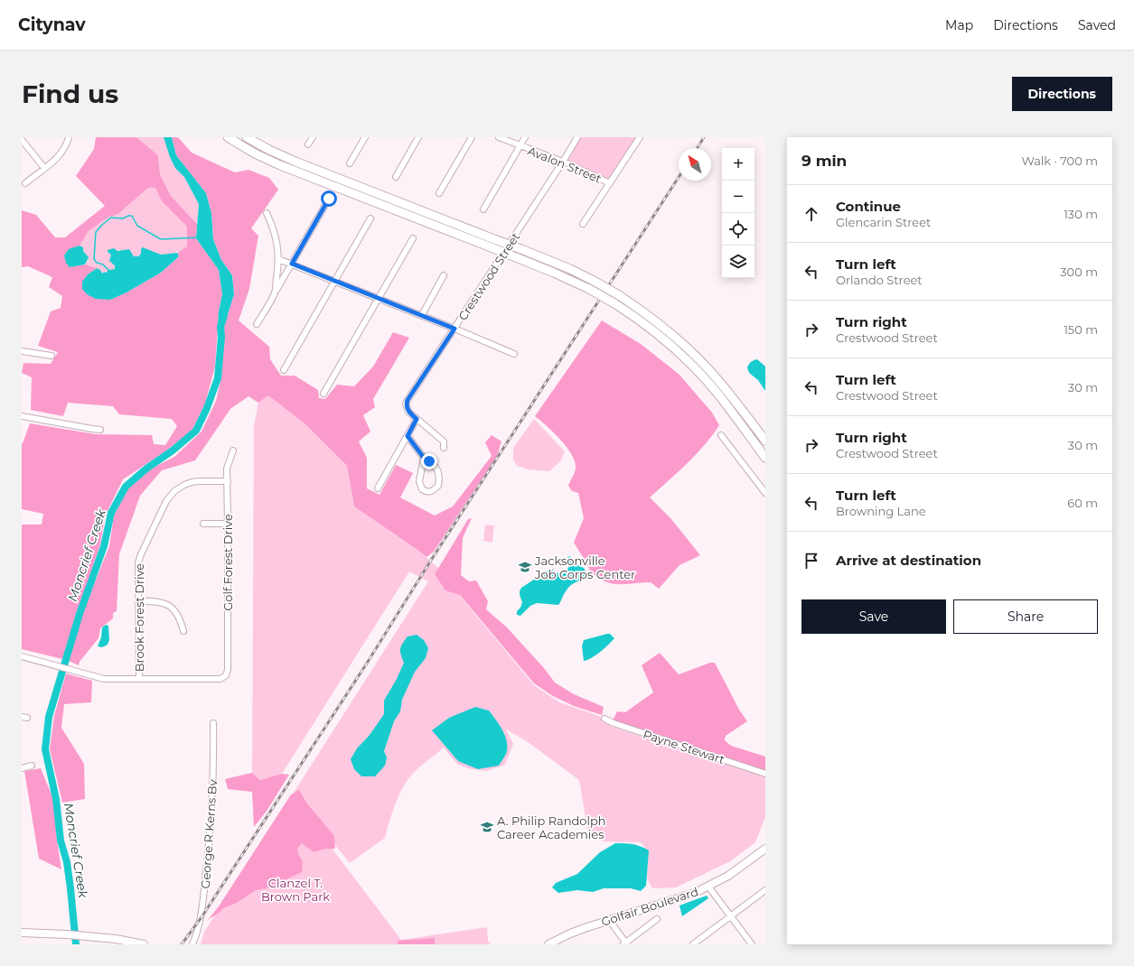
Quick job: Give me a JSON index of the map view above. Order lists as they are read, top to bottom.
{
  "streets": {
    "main road": ["Golfair Boulevard"],
    "street": [
      "Avalon Street",
      "Crestwood Street",
      "Golf Forest Drive",
      "Brook Forest Drive",
      "Payne Stewart",
      "George R Kerns Bv"
    ]
  },
  "crossings": [
    ["Avalon Street", "Crestwood Street"],
    ["Golf Forest Drive", "Brook Forest Drive"]
  ],
  "water": ["Moncrief Creek"],
  "parks": ["Clanzel T. Brown Park"],
  "places": {
    "school or university": ["Jacksonville Job Corps Center", "A. Philip Randolph Career Academies"]
  },
  "north": "top left",
  "page": {
    "header": "Citynav",
    "nav": ["Map", "Directions", "Saved"],
    "buttons": [
      "Directions",
      ["Save", "Share"]
    ],
    "title": "Find us",
    "heading": ["9 min", "Walk · 700 m"],
    "map_buttons": ["+", "−"],
    "list": [
      ["Continue", "Glencarin Street", "130 m"],
      ["Turn left", "Orlando Street", "300 m"],
      ["Turn right", "Crestwood Street", "150 m"],
      ["Turn left", "Crestwood Street", "30 m"],
      ["Turn right", "Crestwood Street", "30 m"],
      ["Turn left", "Browning Lane", "60 m"],
      "Arrive at destination"
    ]
  }
}
